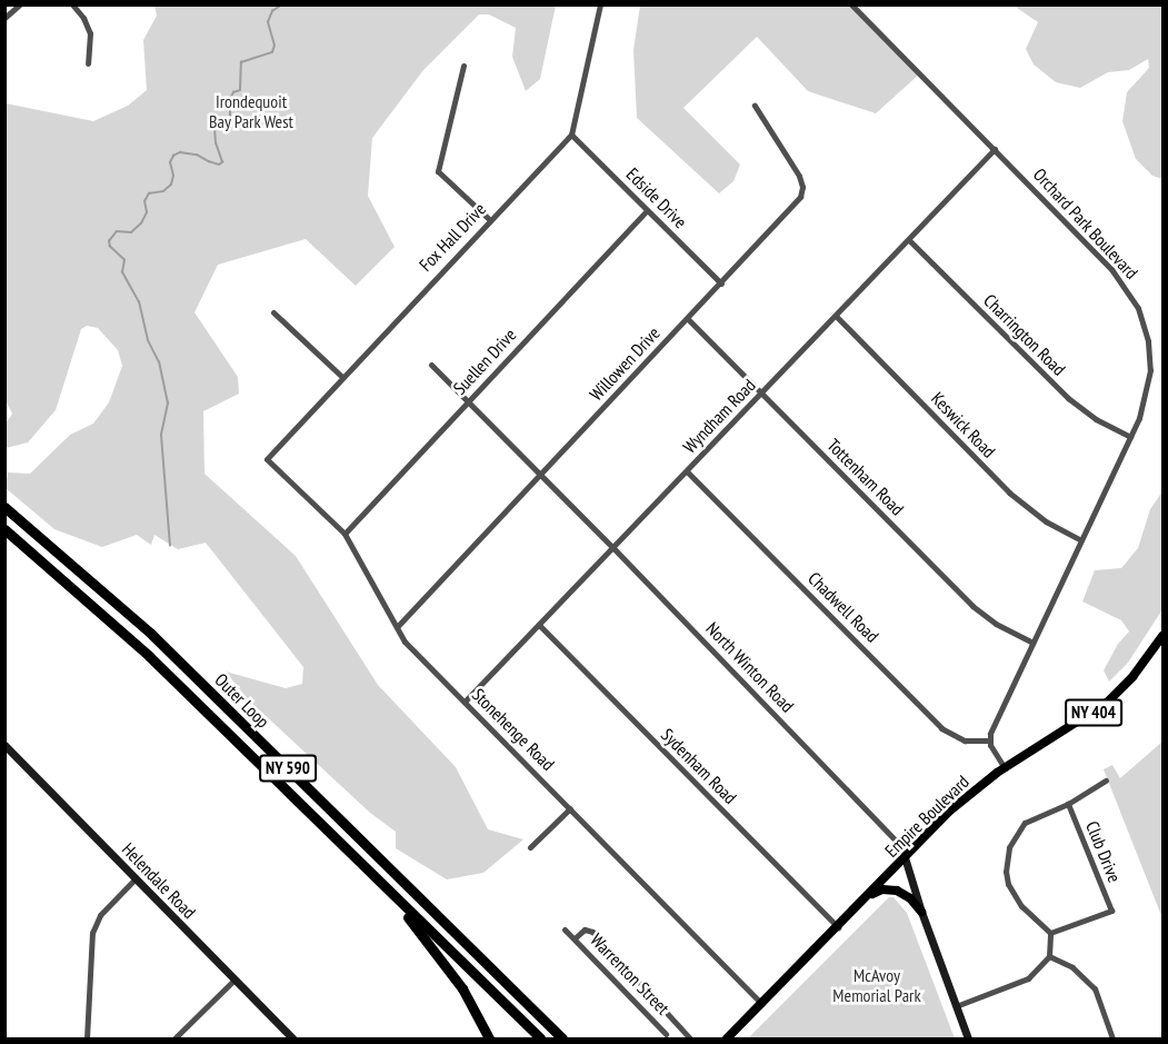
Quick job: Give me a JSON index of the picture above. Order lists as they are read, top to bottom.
{
  "streets": {
    "highway": ["Outer Loop", "NY 590"],
    "main road": ["NY 404", "Empire Boulevard"],
    "street": [
      "Edside Drive",
      "Orchard Park Boulevard",
      "Fox Hall Drive",
      "Charrington Road",
      "Suellen Drive",
      "Willowen Drive",
      "Wyndham Road",
      "Keswick Road",
      "Tottenham Road",
      "Chadwell Road",
      "North Winton Road",
      "Stonehenge Road",
      "Sydenham Road",
      "Club Drive",
      "Helendale Road",
      "Warrenton Street"
    ]
  },
  "crossings": [
    ["Edside Drive", "Fox Hall Drive"],
    ["Edside Drive", "Suellen Drive"],
    ["Edside Drive", "Willowen Drive"],
    ["Orchard Park Boulevard", "Charrington Road"],
    ["Orchard Park Boulevard", "Wyndham Road"],
    ["Orchard Park Boulevard", "Keswick Road"],
    ["Orchard Park Boulevard", "Tottenham Road"],
    ["Orchard Park Boulevard", "Chadwell Road"],
    ["Fox Hall Drive", "Stonehenge Road"],
    ["Charrington Road", "Wyndham Road"],
    ["Suellen Drive", "North Winton Road"],
    ["Suellen Drive", "Stonehenge Road"],
    ["Willowen Drive", "Tottenham Road"],
    ["Willowen Drive", "North Winton Road"],
    ["Willowen Drive", "Stonehenge Road"],
    ["Wyndham Road", "Keswick Road"],
    ["Wyndham Road", "Tottenham Road"],
    ["Wyndham Road", "Chadwell Road"],
    ["Wyndham Road", "North Winton Road"],
    ["Wyndham Road", "Stonehenge Road"],
    ["Wyndham Road", "Sydenham Road"],
    ["North Winton Road", "Empire Boulevard"],
    ["Stonehenge Road", "Empire Boulevard"],
    ["Sydenham Road", "Empire Boulevard"]
  ],
  "parks": ["Irondequoit Bay Park West", "McAvoy Memorial Park"]
}
